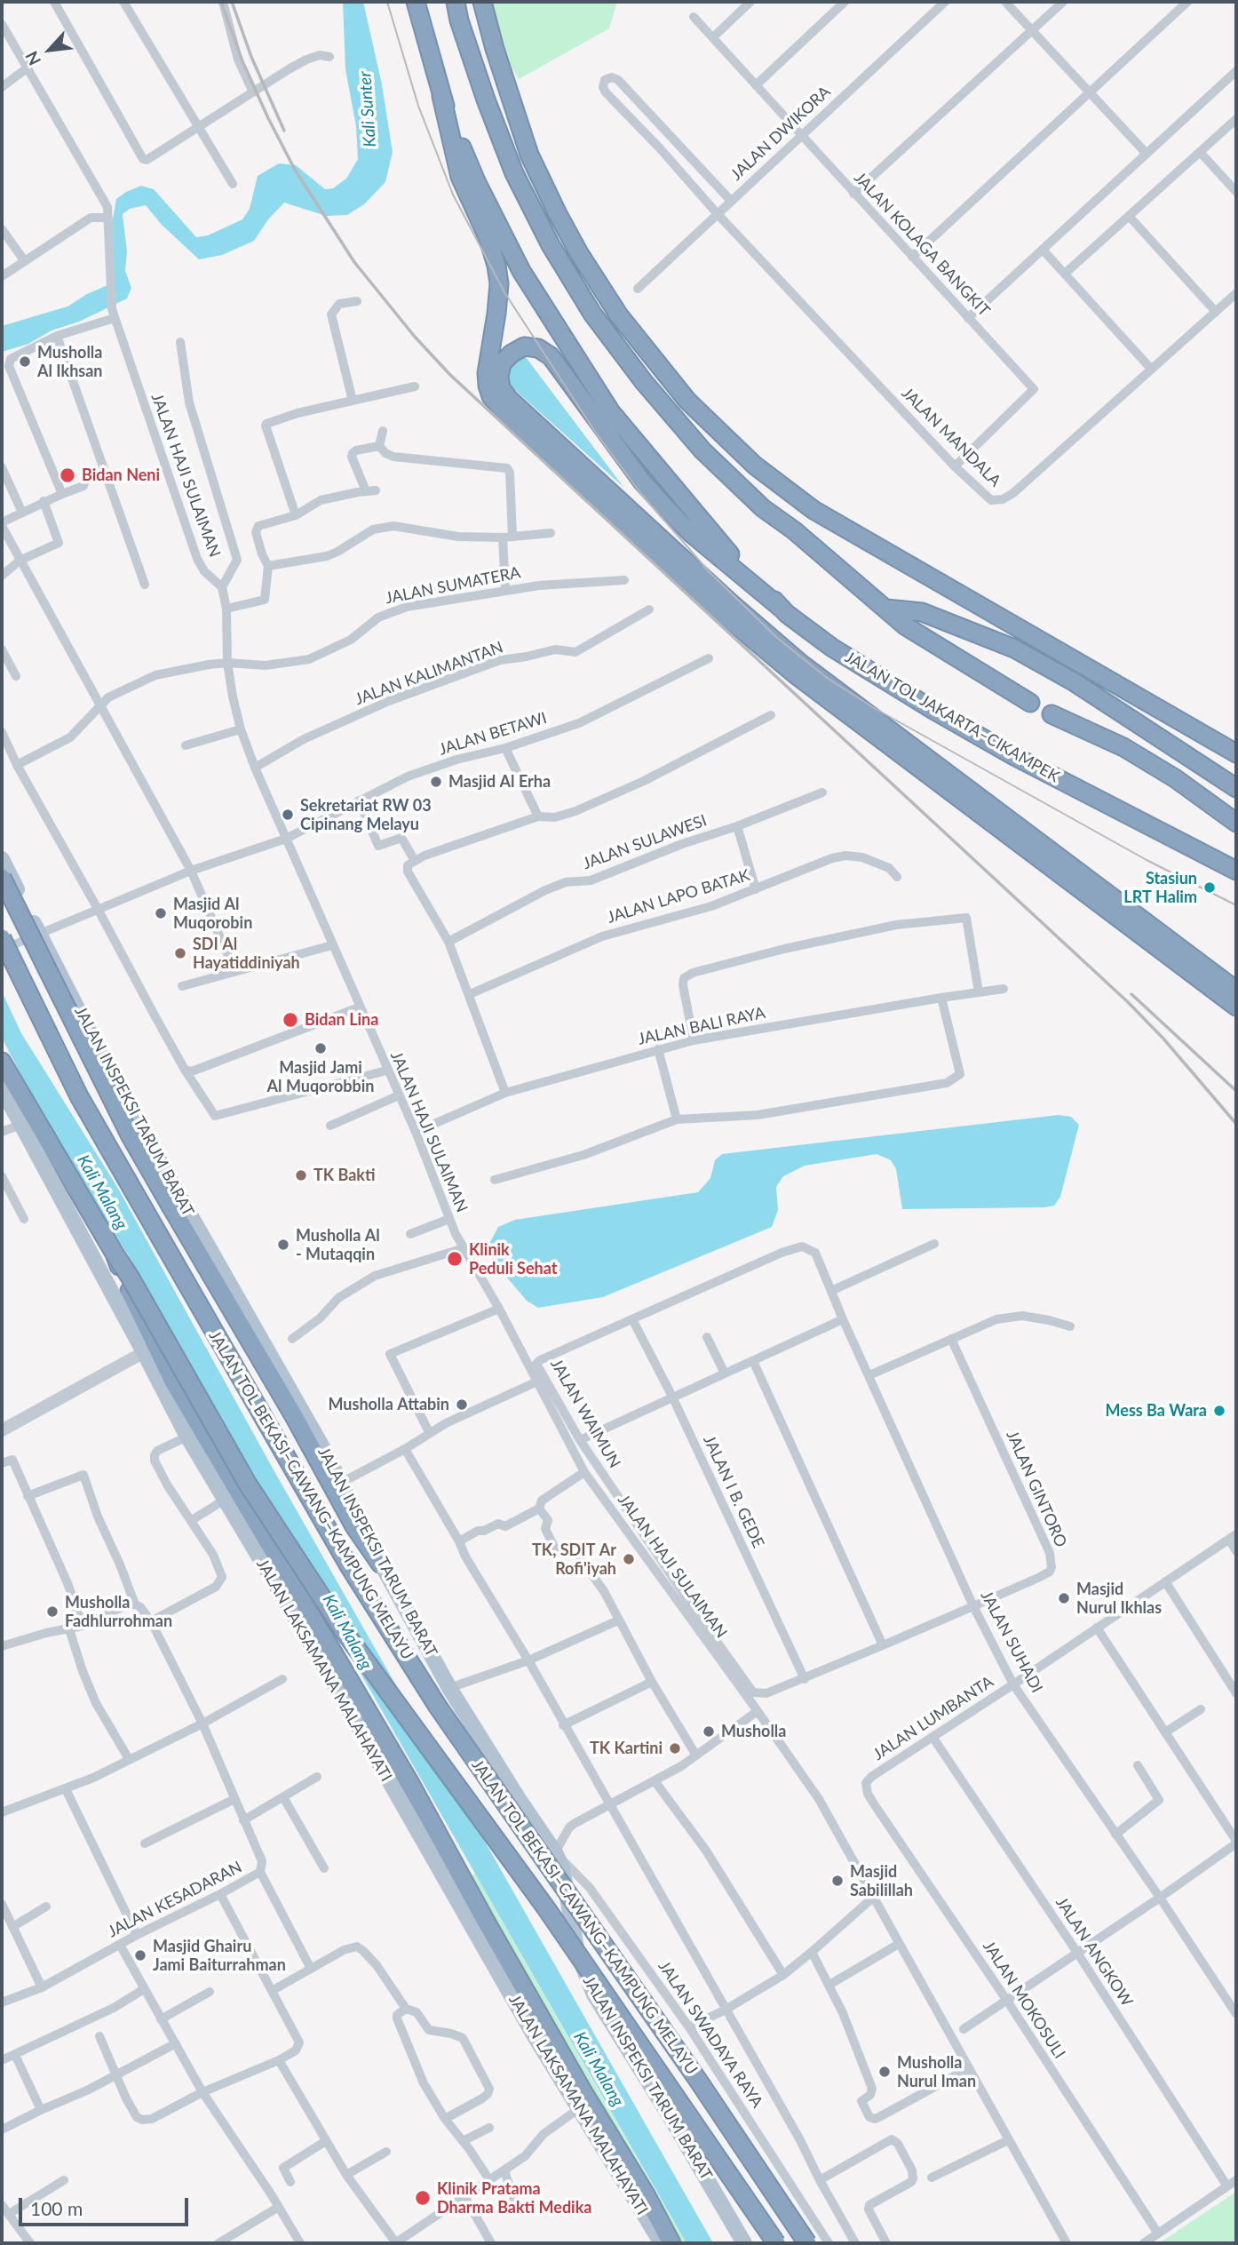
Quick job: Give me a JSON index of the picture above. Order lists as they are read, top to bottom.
{
  "streets": {
    "highway": ["JALAN TOL JAKARTA–CIKAMPEK", "JALAN TOL BEKASI–CAWANG–KAMPUNG MELAYU"],
    "main road": ["JALAN INSPEKSI TARUM BARAT", "JALAN LAKSAMANA MALAHAYATI"],
    "street": [
      "JALAN DWIKORA",
      "JALAN KOLAGA BANGKIT",
      "JALAN MANDALA",
      "JALAN HAJI SULAIMAN",
      "JALAN SUMATERA",
      "JALAN KALIMANTAN",
      "JALAN BETAWI",
      "JALAN SULAWESI",
      "JALAN LAPO BATAK",
      "JALAN BALI RAYA",
      "JALAN WAIMUN",
      "JALAN GINTORO",
      "JALAN I B. GEDE",
      "JALAN SUHADI",
      "JALAN LUMBANTA",
      "JALAN KESADARAN",
      "JALAN ANGKOW",
      "JALAN MOKOSULI",
      "JALAN SWADAYA RAYA"
    ]
  },
  "crossings": [
    ["JALAN DWIKORA", "JALAN KOLAGA BANGKIT"],
    ["JALAN DWIKORA", "JALAN MANDALA"],
    ["JALAN KOLAGA BANGKIT", "JALAN MANDALA"],
    ["JALAN HAJI SULAIMAN", "JALAN SUMATERA"],
    ["JALAN HAJI SULAIMAN", "JALAN KALIMANTAN"],
    ["JALAN HAJI SULAIMAN", "JALAN BETAWI"],
    ["JALAN HAJI SULAIMAN", "JALAN BALI RAYA"],
    ["JALAN BETAWI", "JALAN INSPEKSI TARUM BARAT"],
    ["JALAN INSPEKSI TARUM BARAT", "JALAN SWADAYA RAYA"],
    ["JALAN WAIMUN", "JALAN GINTORO"],
    ["JALAN WAIMUN", "JALAN I B. GEDE"],
    ["JALAN WAIMUN", "JALAN SUHADI"],
    ["JALAN GINTORO", "JALAN I B. GEDE"],
    ["JALAN GINTORO", "JALAN SUHADI"],
    ["JALAN SUHADI", "JALAN LUMBANTA"],
    ["JALAN LUMBANTA", "JALAN ANGKOW"],
    ["JALAN LUMBANTA", "JALAN MOKOSULI"]
  ],
  "water": ["Kali Sunter", "Kali Malang"],
  "places": [
    "Musholla Al Ikhsan",
    "Bidan Neni",
    "Masjid Al Erha",
    "Sekretariat RW 03 Cipinang Melayu",
    "Stasiun LRT Halim",
    "Masjid Al Muqorobin",
    "SDI Al Hayatiddiniyah",
    "Bidan Lina",
    "Masjid Jami Al Muqorobbin",
    "TK Bakti",
    "Musholla Al - Mutaqqin",
    "Klinik Peduli Sehat",
    "Musholla Attabin",
    "Mess Ba Wara",
    "TK, SDIT Ar Rofi'iyah",
    "Masjid Nurul Ikhlas",
    "Musholla Fadhlurrohman",
    "Musholla",
    "TK Kartini",
    "Masjid Sabilillah",
    "Masjid Ghairu Jami Baiturrahman",
    "Musholla Nurul Iman",
    "Klinik Pratama Dharma Bakti Medika"
  ],
  "scale_bar": "100 m",
  "north": "bottom left"
}
